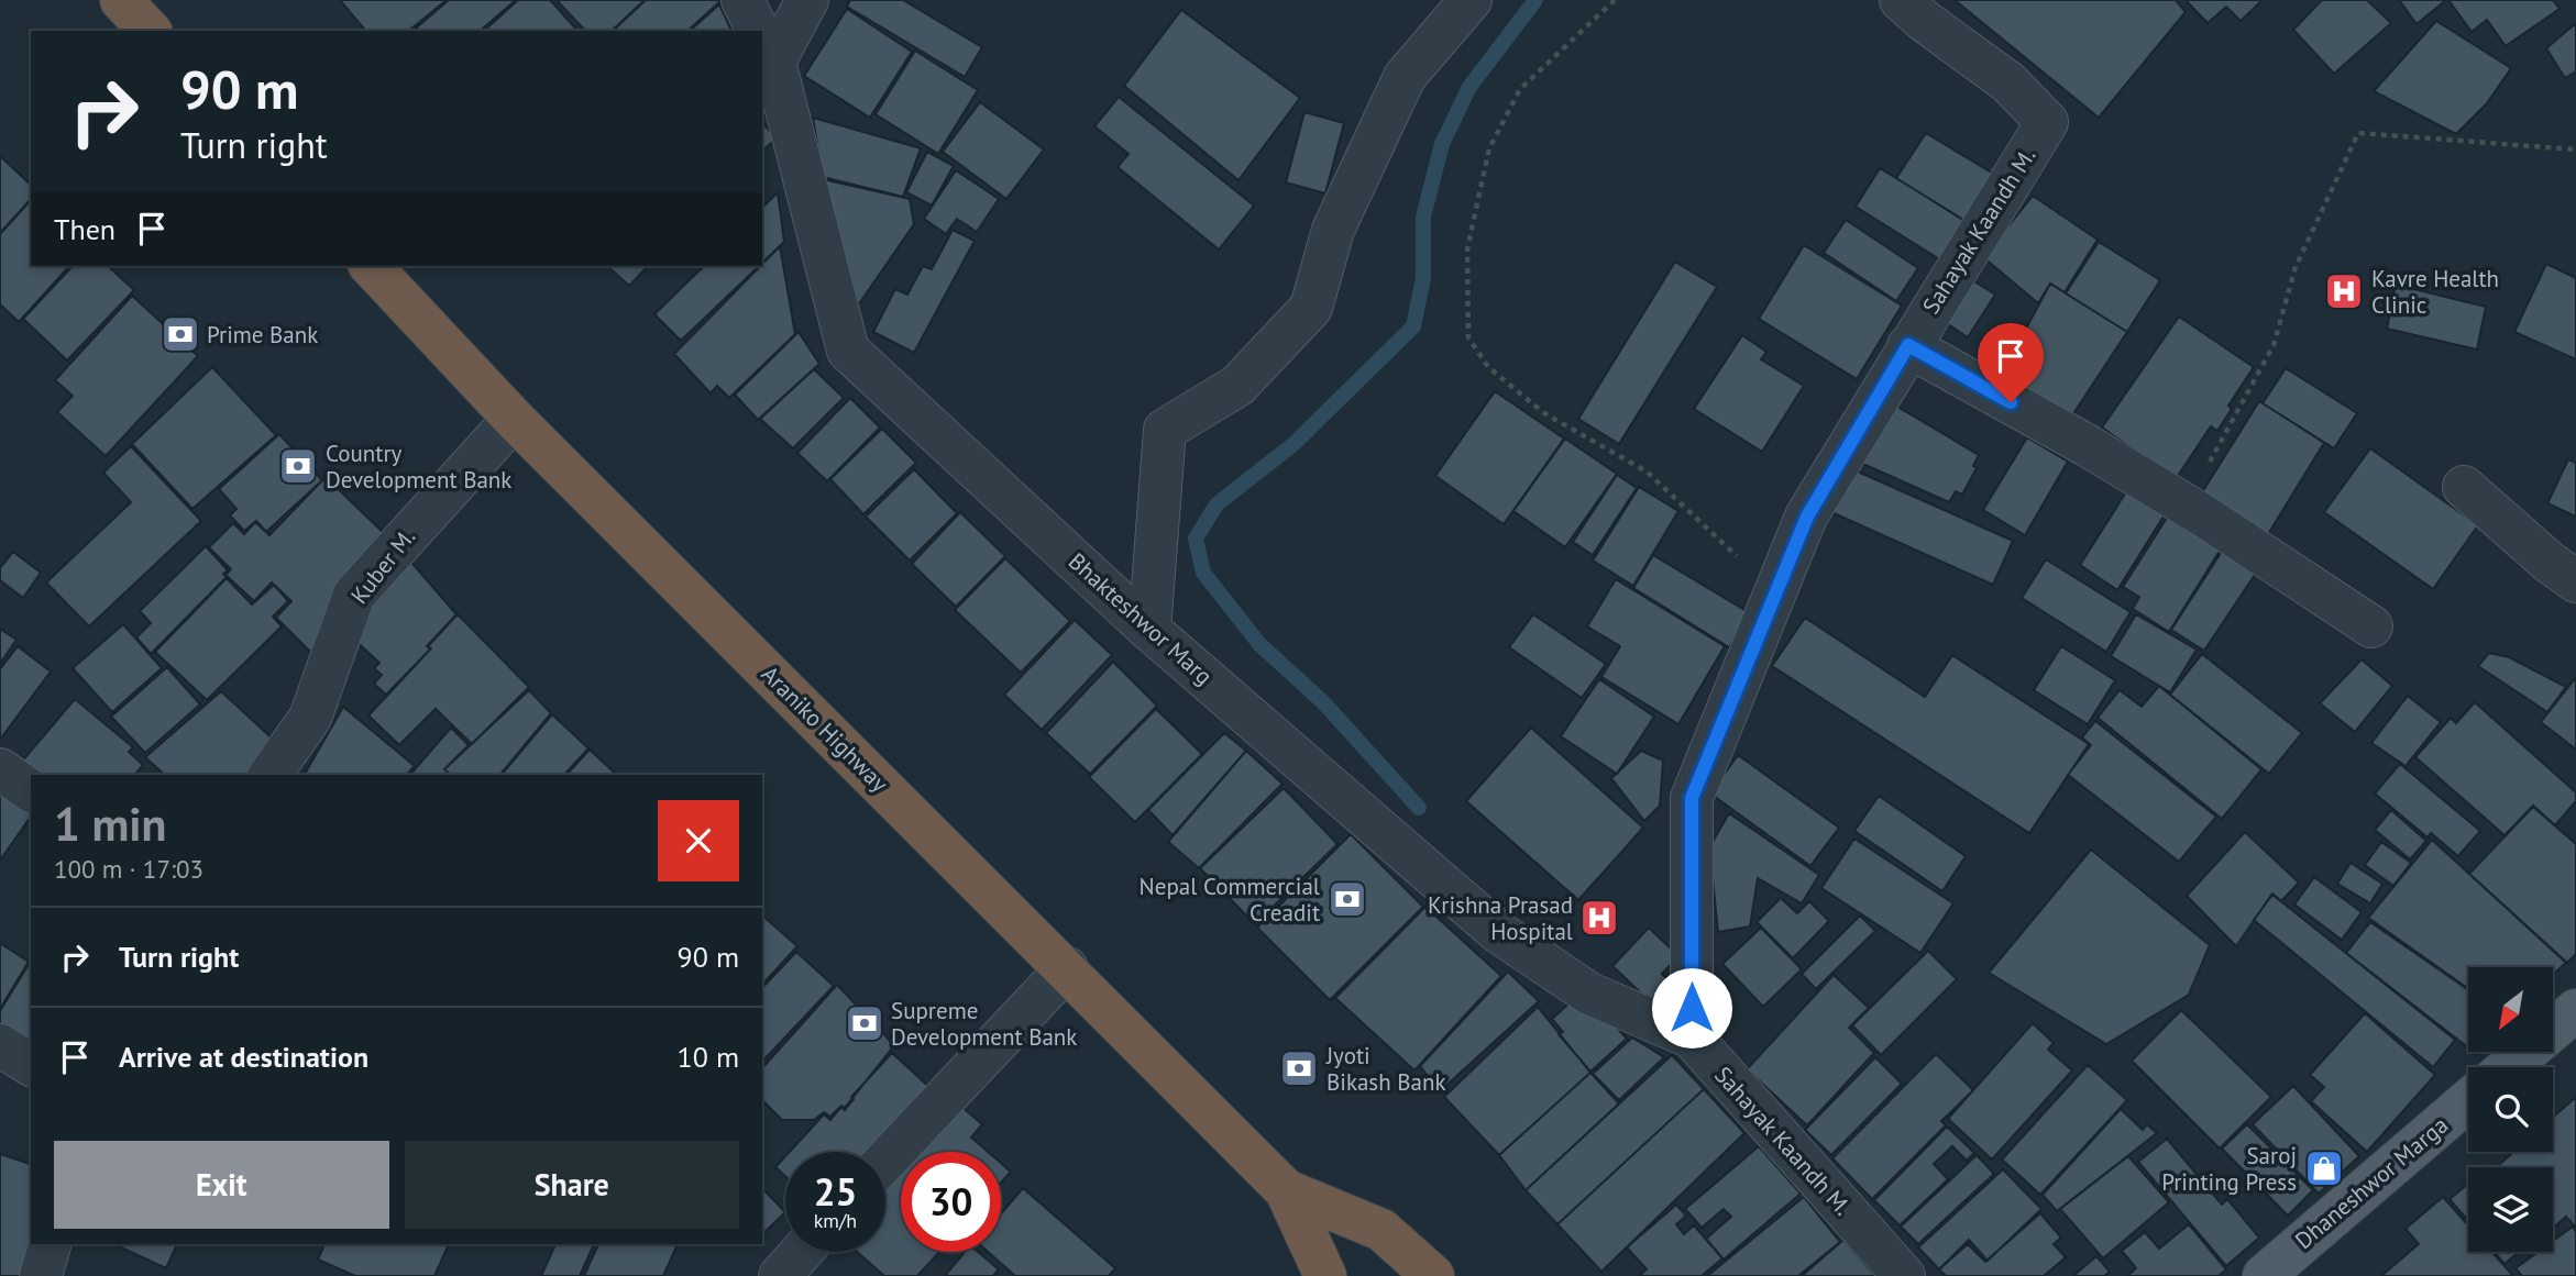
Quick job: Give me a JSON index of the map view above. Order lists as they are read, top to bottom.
{
  "streets": {
    "highway": ["Araniko Highway"],
    "main road": ["Dhaneshwor Marga"],
    "street": ["Sahayak Kaandh M.", "Kuber M.", "Bhakteshwor Marg"]
  },
  "crossings": [
    ["Sahayak Kaandh M.", "Bhakteshwor Marg"],
    ["Kuber M.", "Araniko Highway"]
  ],
  "places": {
    "hospital": ["Kavre Health Clinic", "Krishna Prasad Hospital"],
    "bank": [
      "Prime Bank",
      "Country Development Bank",
      "Nepal Commercial Creadit",
      "Supreme Development Bank",
      "Jyoti Bikash Bank"
    ],
    "shop": ["Saroj Printing Press"]
  },
  "north": "bottom left",
  "page": {
    "turn": ["90 m", "Turn right"],
    "then": "Then",
    "heading": ["1 min", "100 m · 17:03"],
    "list": [
      {
        "name": "Turn right",
        "value": "90 m"
      },
      {
        "name": "Arrive at destination",
        "value": "10 m"
      }
    ],
    "buttons": ["Exit", "Share"],
    "speed": "25 km/h",
    "limit": "30"
  }
}
